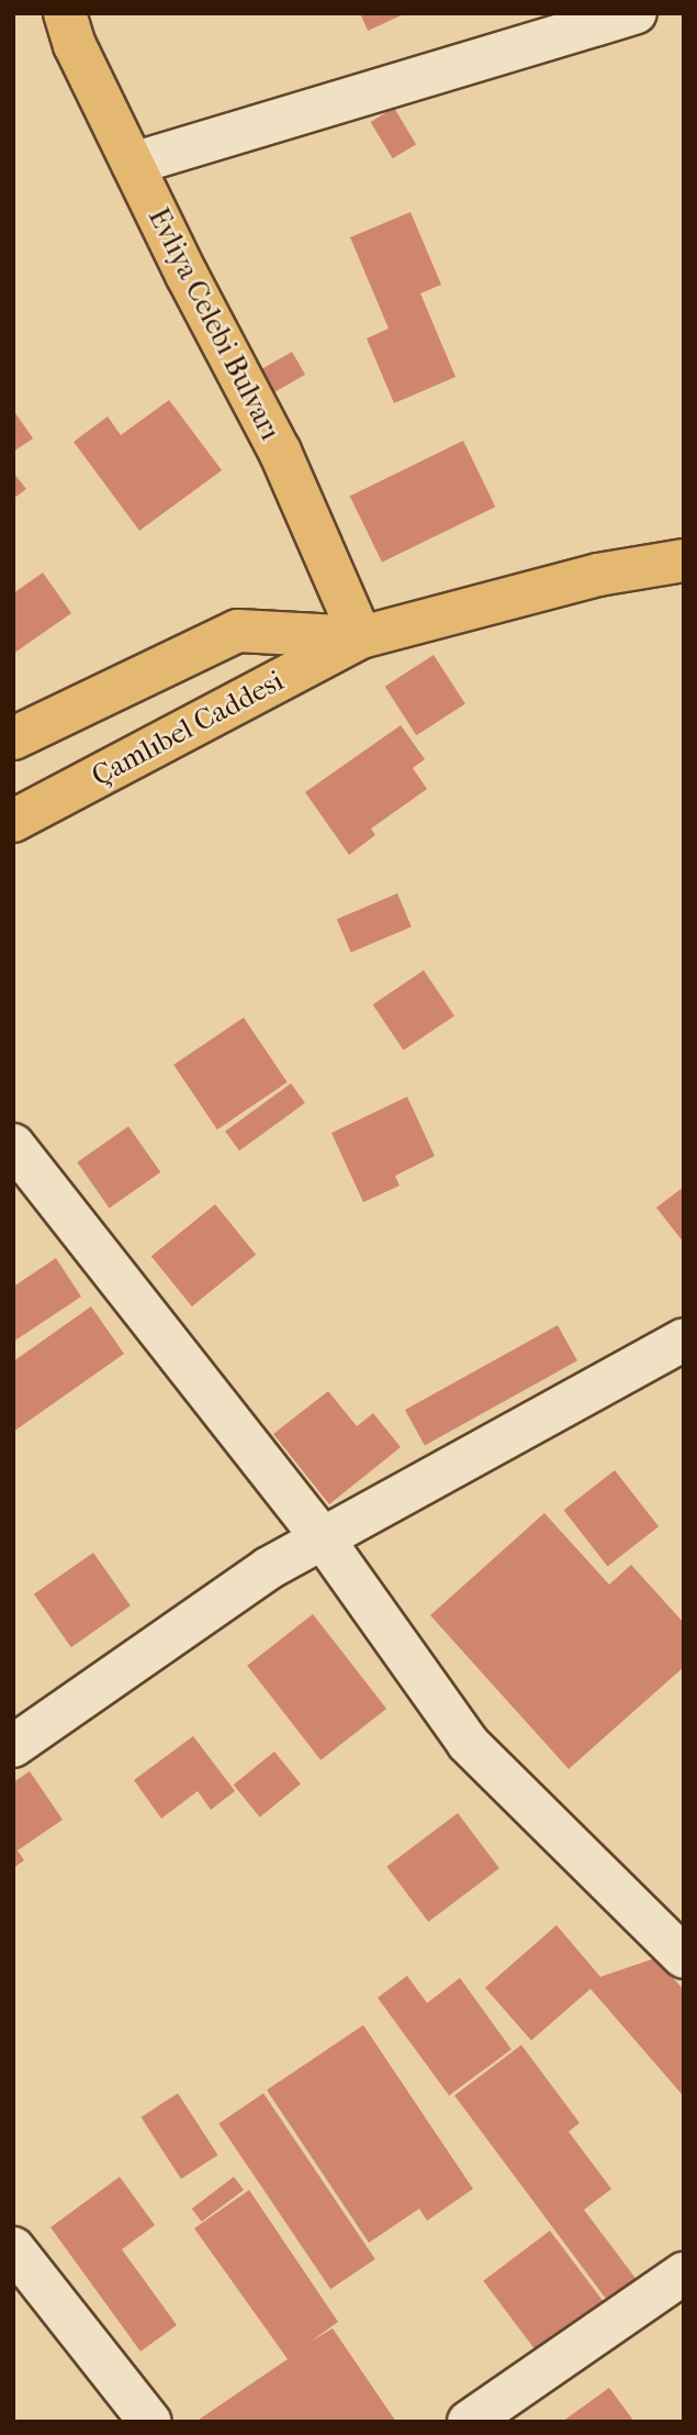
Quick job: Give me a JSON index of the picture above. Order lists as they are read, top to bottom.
{
  "streets": {
    "main road": ["Evliya Celebi Bulvarı", "Çamlıbel Caddesi"]
  },
  "crossings": [
    ["Evliya Celebi Bulvarı", "Çamlıbel Caddesi"]
  ]
}
